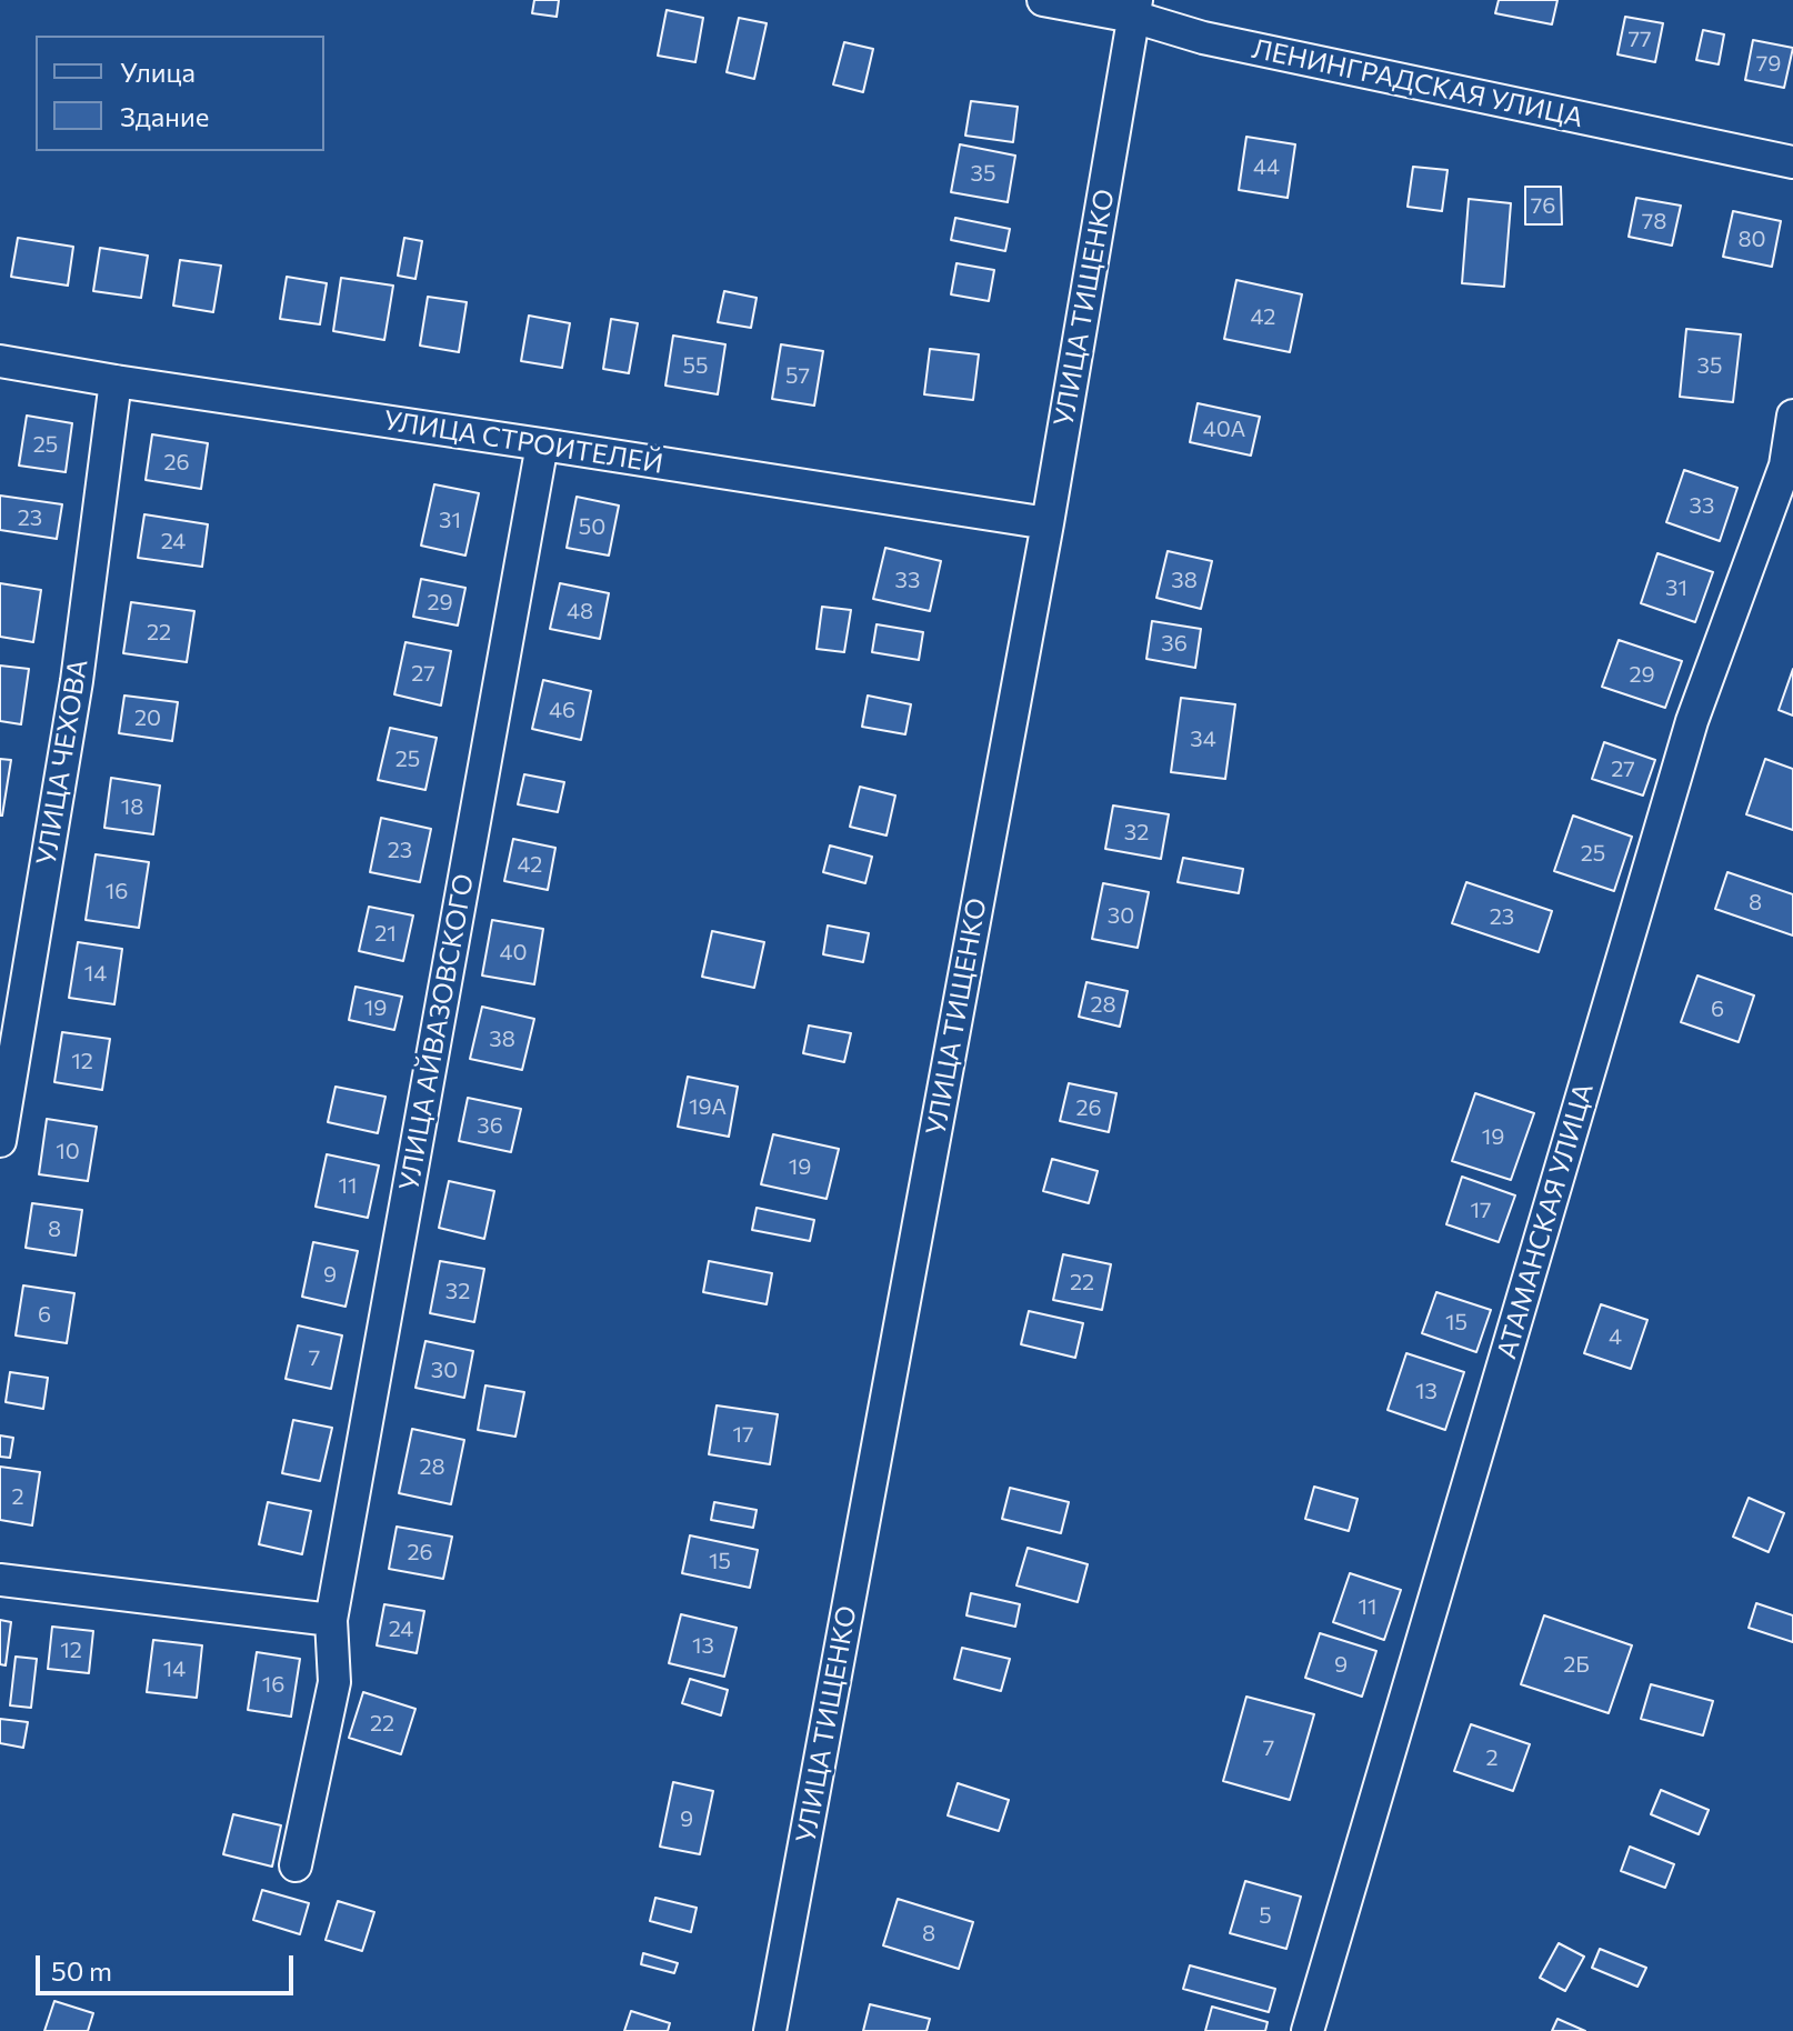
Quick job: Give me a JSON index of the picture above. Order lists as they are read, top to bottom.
{
  "streets": {
    "street": [
      "ЛЕНИНГРАДСКАЯ УЛИЦА",
      "УЛИЦА ТИЩЕНКО",
      "УЛИЦА СТРОИТЕЛЕЙ",
      "УЛИЦА ЧЕХОВА",
      "УЛИЦА АЙВАЗОВСКОГО",
      "АТАМАНСКАЯ УЛИЦА"
    ]
  },
  "crossings": [
    ["ЛЕНИНГРАДСКАЯ УЛИЦА", "УЛИЦА ТИЩЕНКО"],
    ["УЛИЦА ТИЩЕНКО", "УЛИЦА СТРОИТЕЛЕЙ"],
    ["УЛИЦА СТРОИТЕЛЕЙ", "УЛИЦА ЧЕХОВА"],
    ["УЛИЦА СТРОИТЕЛЕЙ", "УЛИЦА АЙВАЗОВСКОГО"]
  ],
  "house_numbers": [
    "77",
    "79",
    "44",
    "35",
    "76",
    "78",
    "80",
    "42",
    "55",
    "35",
    "57",
    "40А",
    "25",
    "26",
    "33",
    "23",
    "31",
    "50",
    "24",
    "33",
    "38",
    "31",
    "29",
    "48",
    "22",
    "36",
    "27",
    "29",
    "46",
    "20",
    "34",
    "25",
    "27",
    "18",
    "32",
    "23",
    "25",
    "42",
    "16",
    "8",
    "30",
    "23",
    "21",
    "40",
    "14",
    "28",
    "19",
    "6",
    "38",
    "12",
    "19А",
    "26",
    "36",
    "19",
    "10",
    "19",
    "11",
    "17",
    "8",
    "9",
    "22",
    "32",
    "6",
    "15",
    "4",
    "7",
    "30",
    "13",
    "17",
    "28",
    "2",
    "26",
    "15",
    "11",
    "24",
    "13",
    "12",
    "9",
    "2Б",
    "14",
    "16",
    "22",
    "7",
    "2",
    "9",
    "5",
    "8"
  ],
  "legend": ["Улица", "Здание"],
  "scale_bar": "50 m"
}
